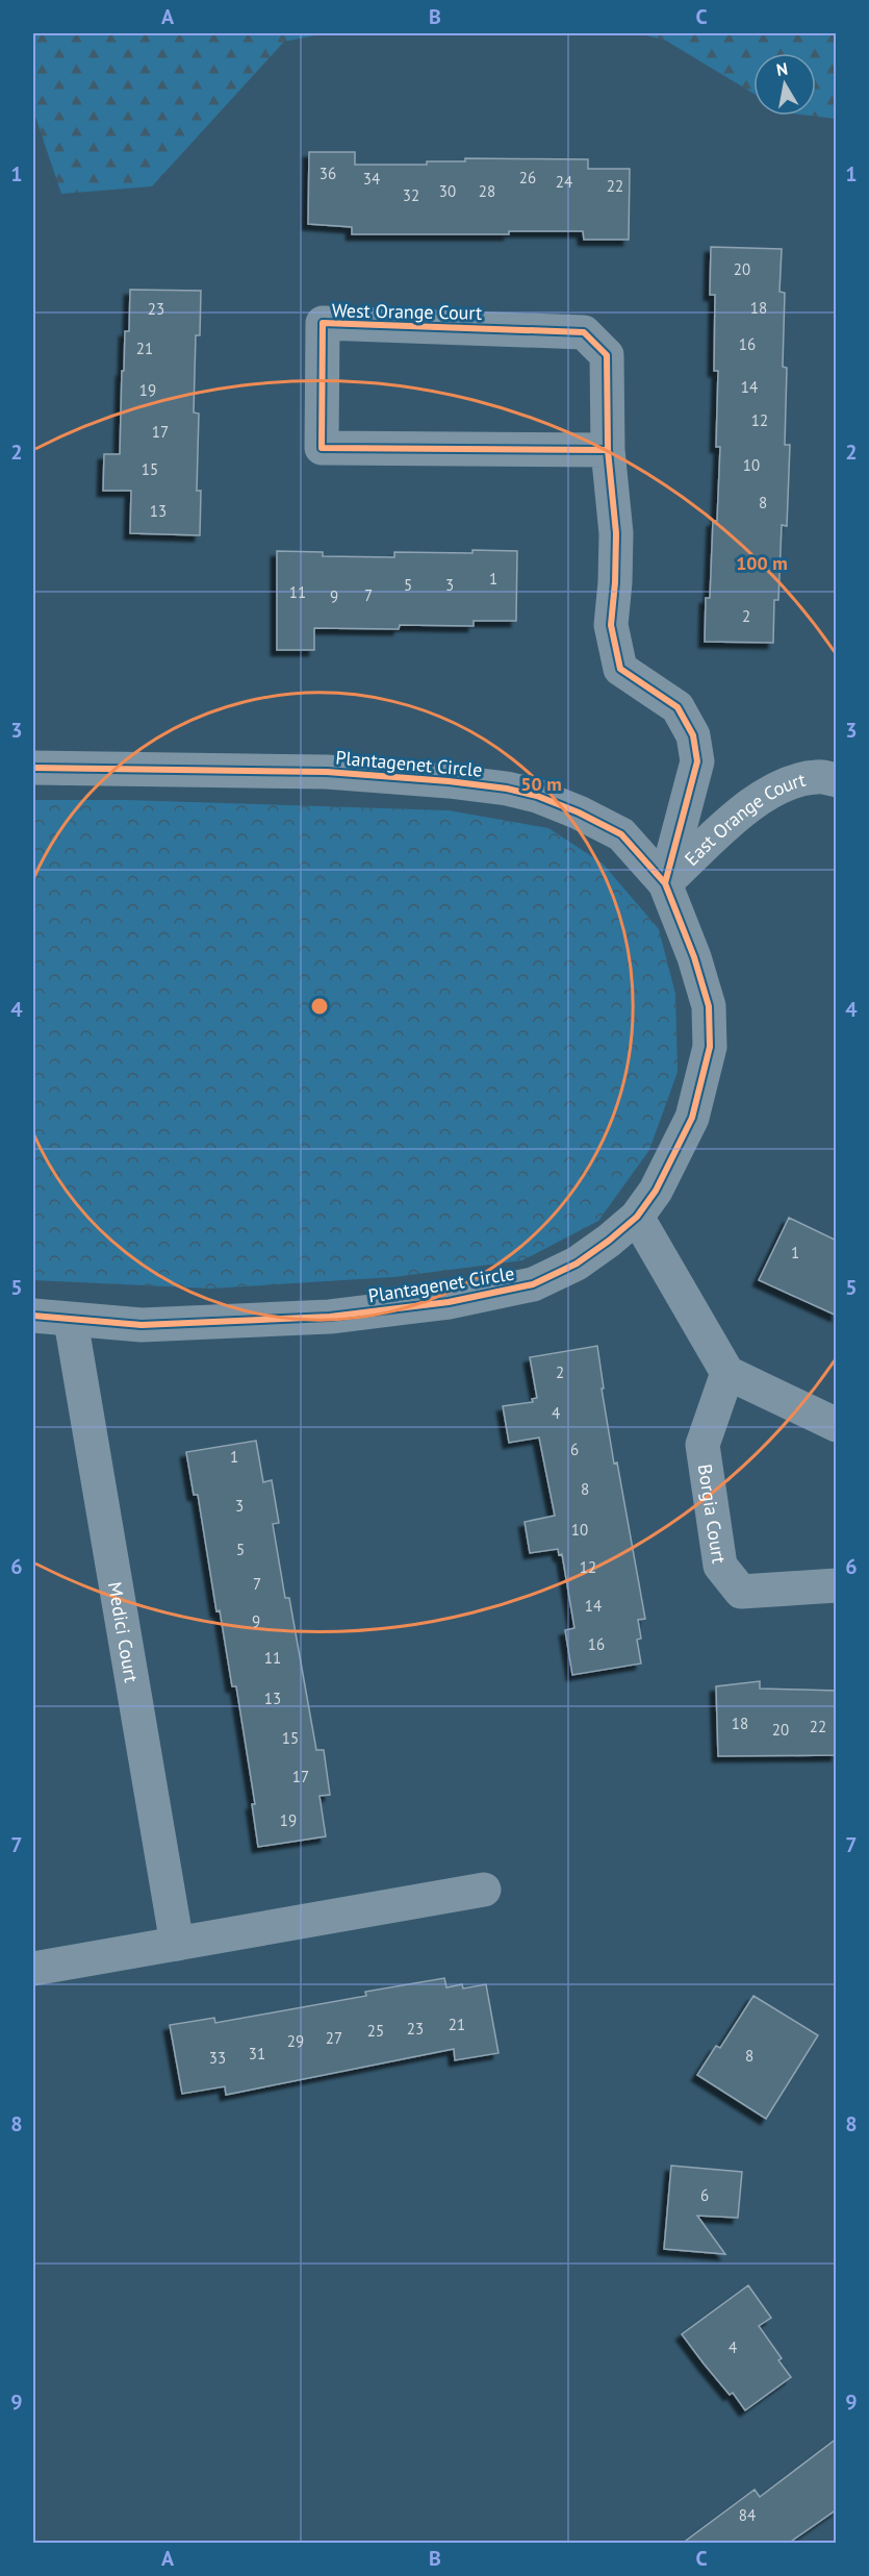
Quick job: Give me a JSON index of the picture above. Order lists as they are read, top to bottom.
{
  "streets": {
    "street": [
      "West Orange Court",
      "Plantagenet Circle",
      "East Orange Court",
      "Borgia Court",
      "Medici Court"
    ]
  },
  "crossings": [
    ["West Orange Court", "Plantagenet Circle"],
    ["West Orange Court", "East Orange Court"],
    ["Plantagenet Circle", "East Orange Court"],
    ["Plantagenet Circle", "Medici Court"]
  ],
  "house_numbers": [
    "36",
    "26",
    "34",
    "24",
    "22",
    "30",
    "28",
    "32",
    "20",
    "18",
    "23",
    "16",
    "21",
    "14",
    "19",
    "12",
    "17",
    "10",
    "15",
    "8",
    "13",
    "1",
    "5",
    "3",
    "11",
    "7",
    "9",
    "2",
    "1",
    "2",
    "4",
    "6",
    "1",
    "8",
    "3",
    "10",
    "5",
    "12",
    "7",
    "14",
    "9",
    "16",
    "11",
    "13",
    "18",
    "22",
    "20",
    "15",
    "17",
    "19",
    "21",
    "23",
    "25",
    "27",
    "29",
    "31",
    "8",
    "33",
    "6",
    "4",
    "84"
  ],
  "north": "top",
  "grid": {
    "columns": ["A", "B", "C"],
    "rows": [
      "1",
      "2",
      "3",
      "4",
      "5",
      "6",
      "7",
      "8",
      "9"
    ]
  },
  "rings": ["100 m", "50 m"]
}
